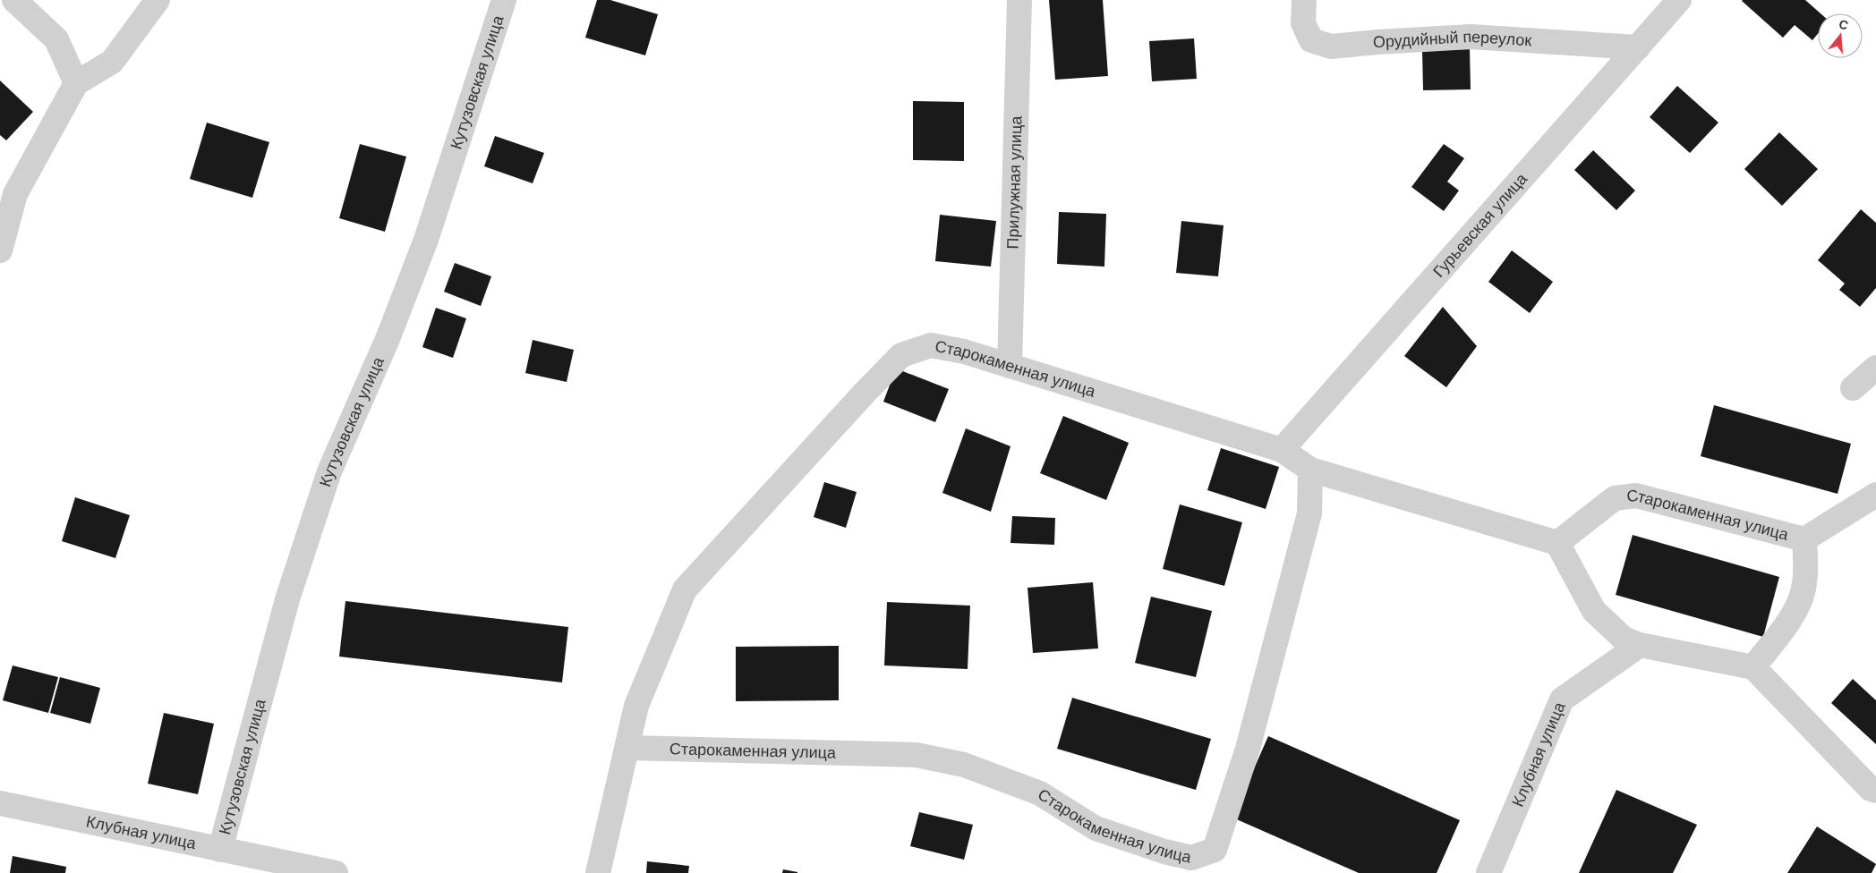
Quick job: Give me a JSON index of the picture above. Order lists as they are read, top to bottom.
{
  "streets": {
    "street": [
      "Орудийный переулок",
      "Кутузовская улица",
      "Прилужная улица",
      "Гурьевская улица",
      "Старокаменная улица",
      "Клубная улица"
    ]
  },
  "crossings": [
    ["Орудийный переулок", "Гурьевская улица"],
    ["Кутузовская улица", "Клубная улица"],
    ["Прилужная улица", "Старокаменная улица"],
    ["Гурьевская улица", "Старокаменная улица"]
  ],
  "north": "top"
}
